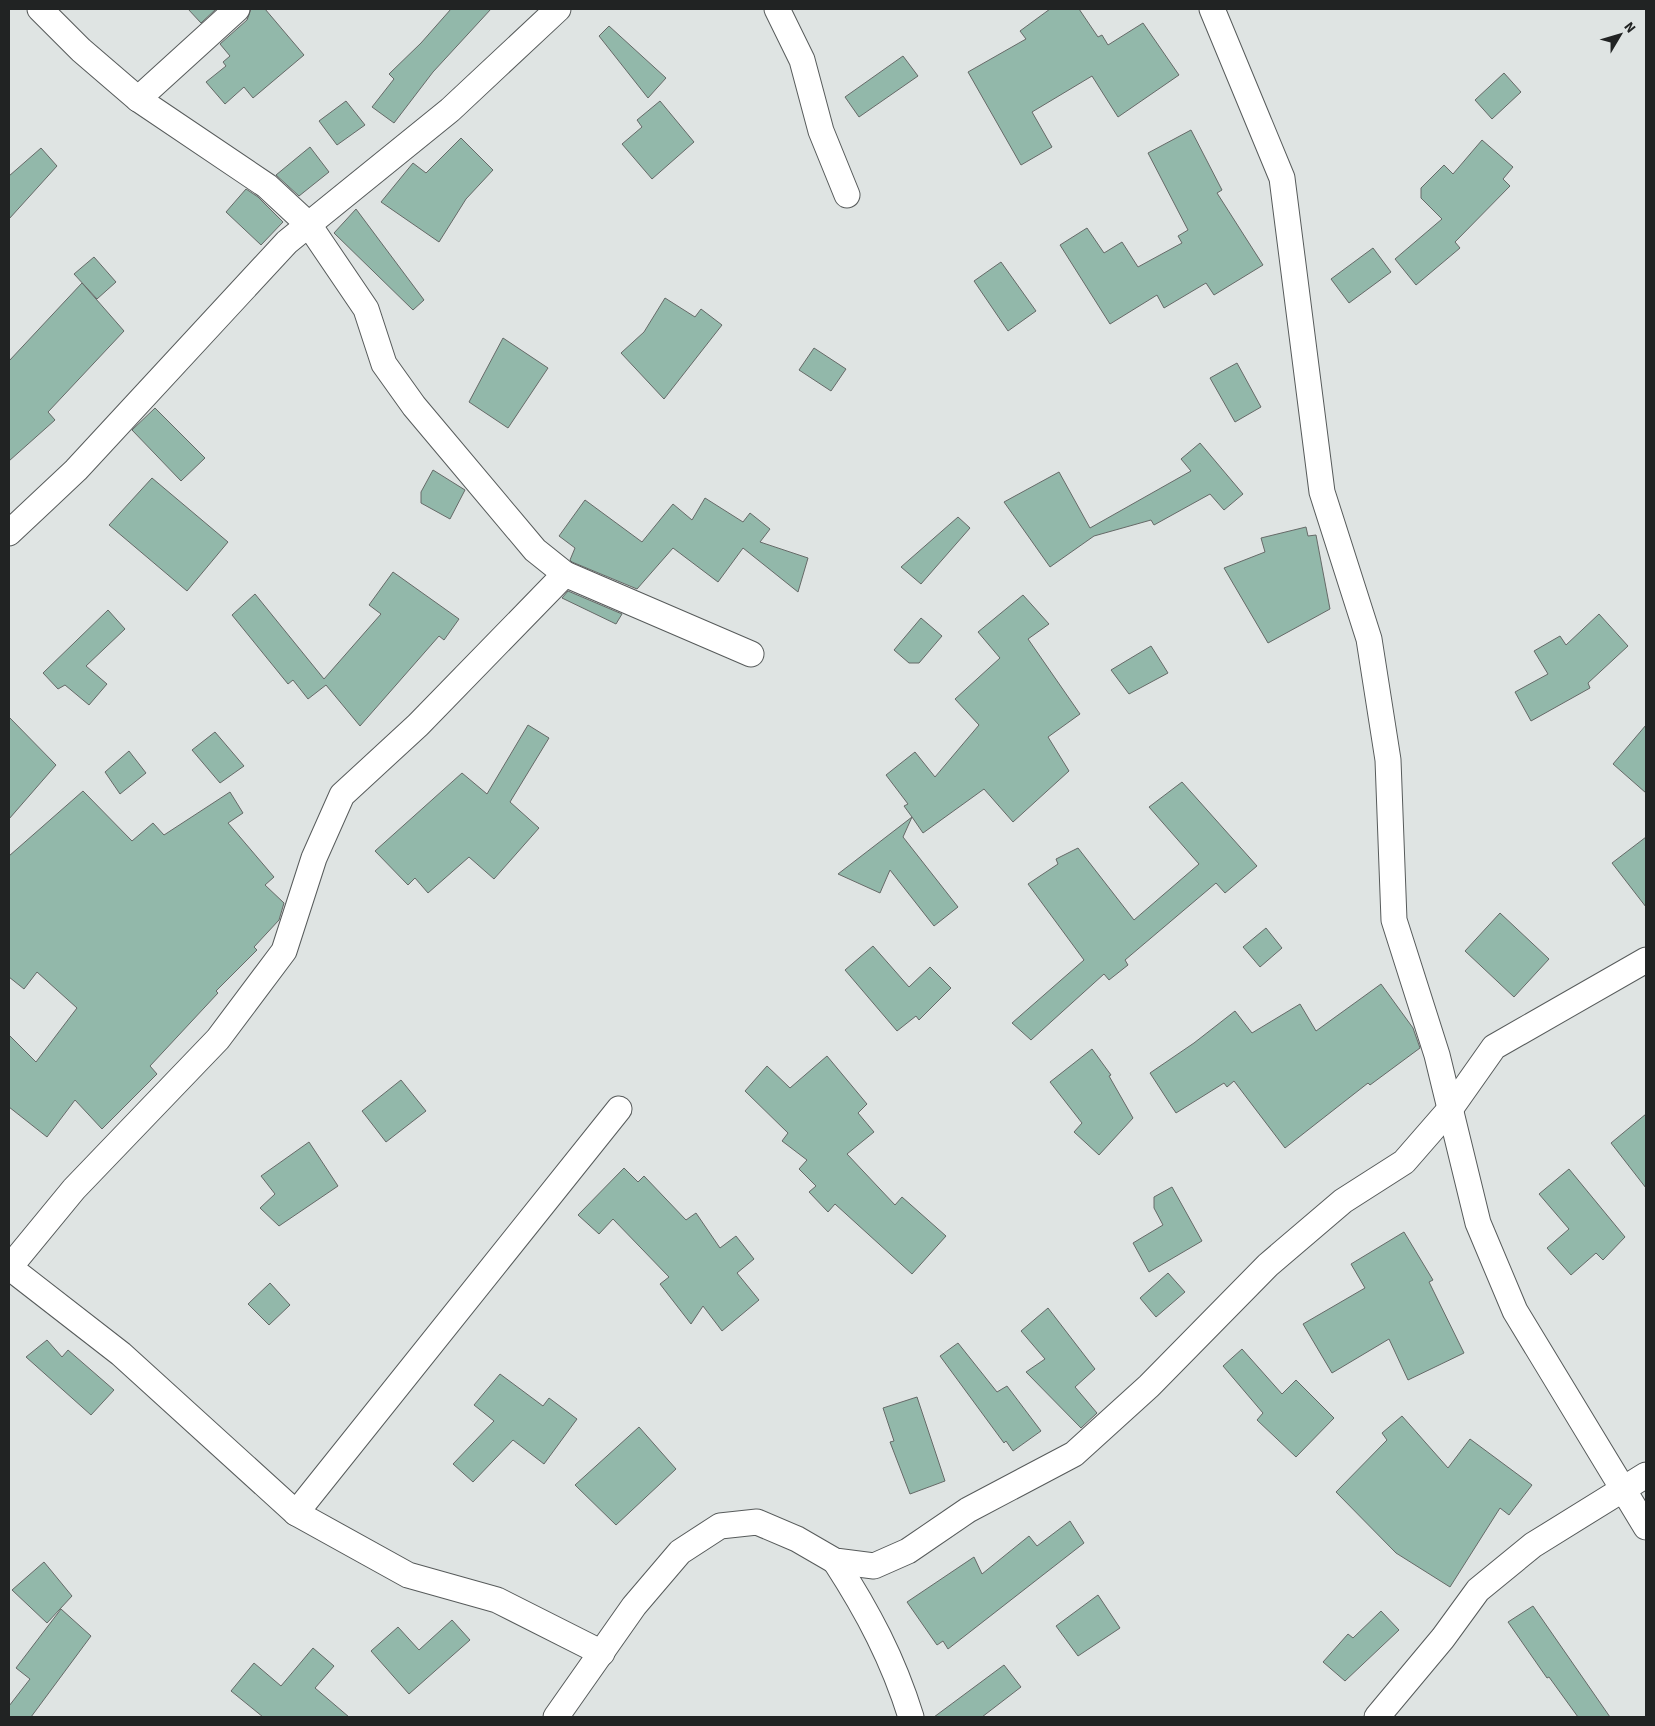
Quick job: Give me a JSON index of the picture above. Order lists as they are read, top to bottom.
{
  "north": "top right"
}
